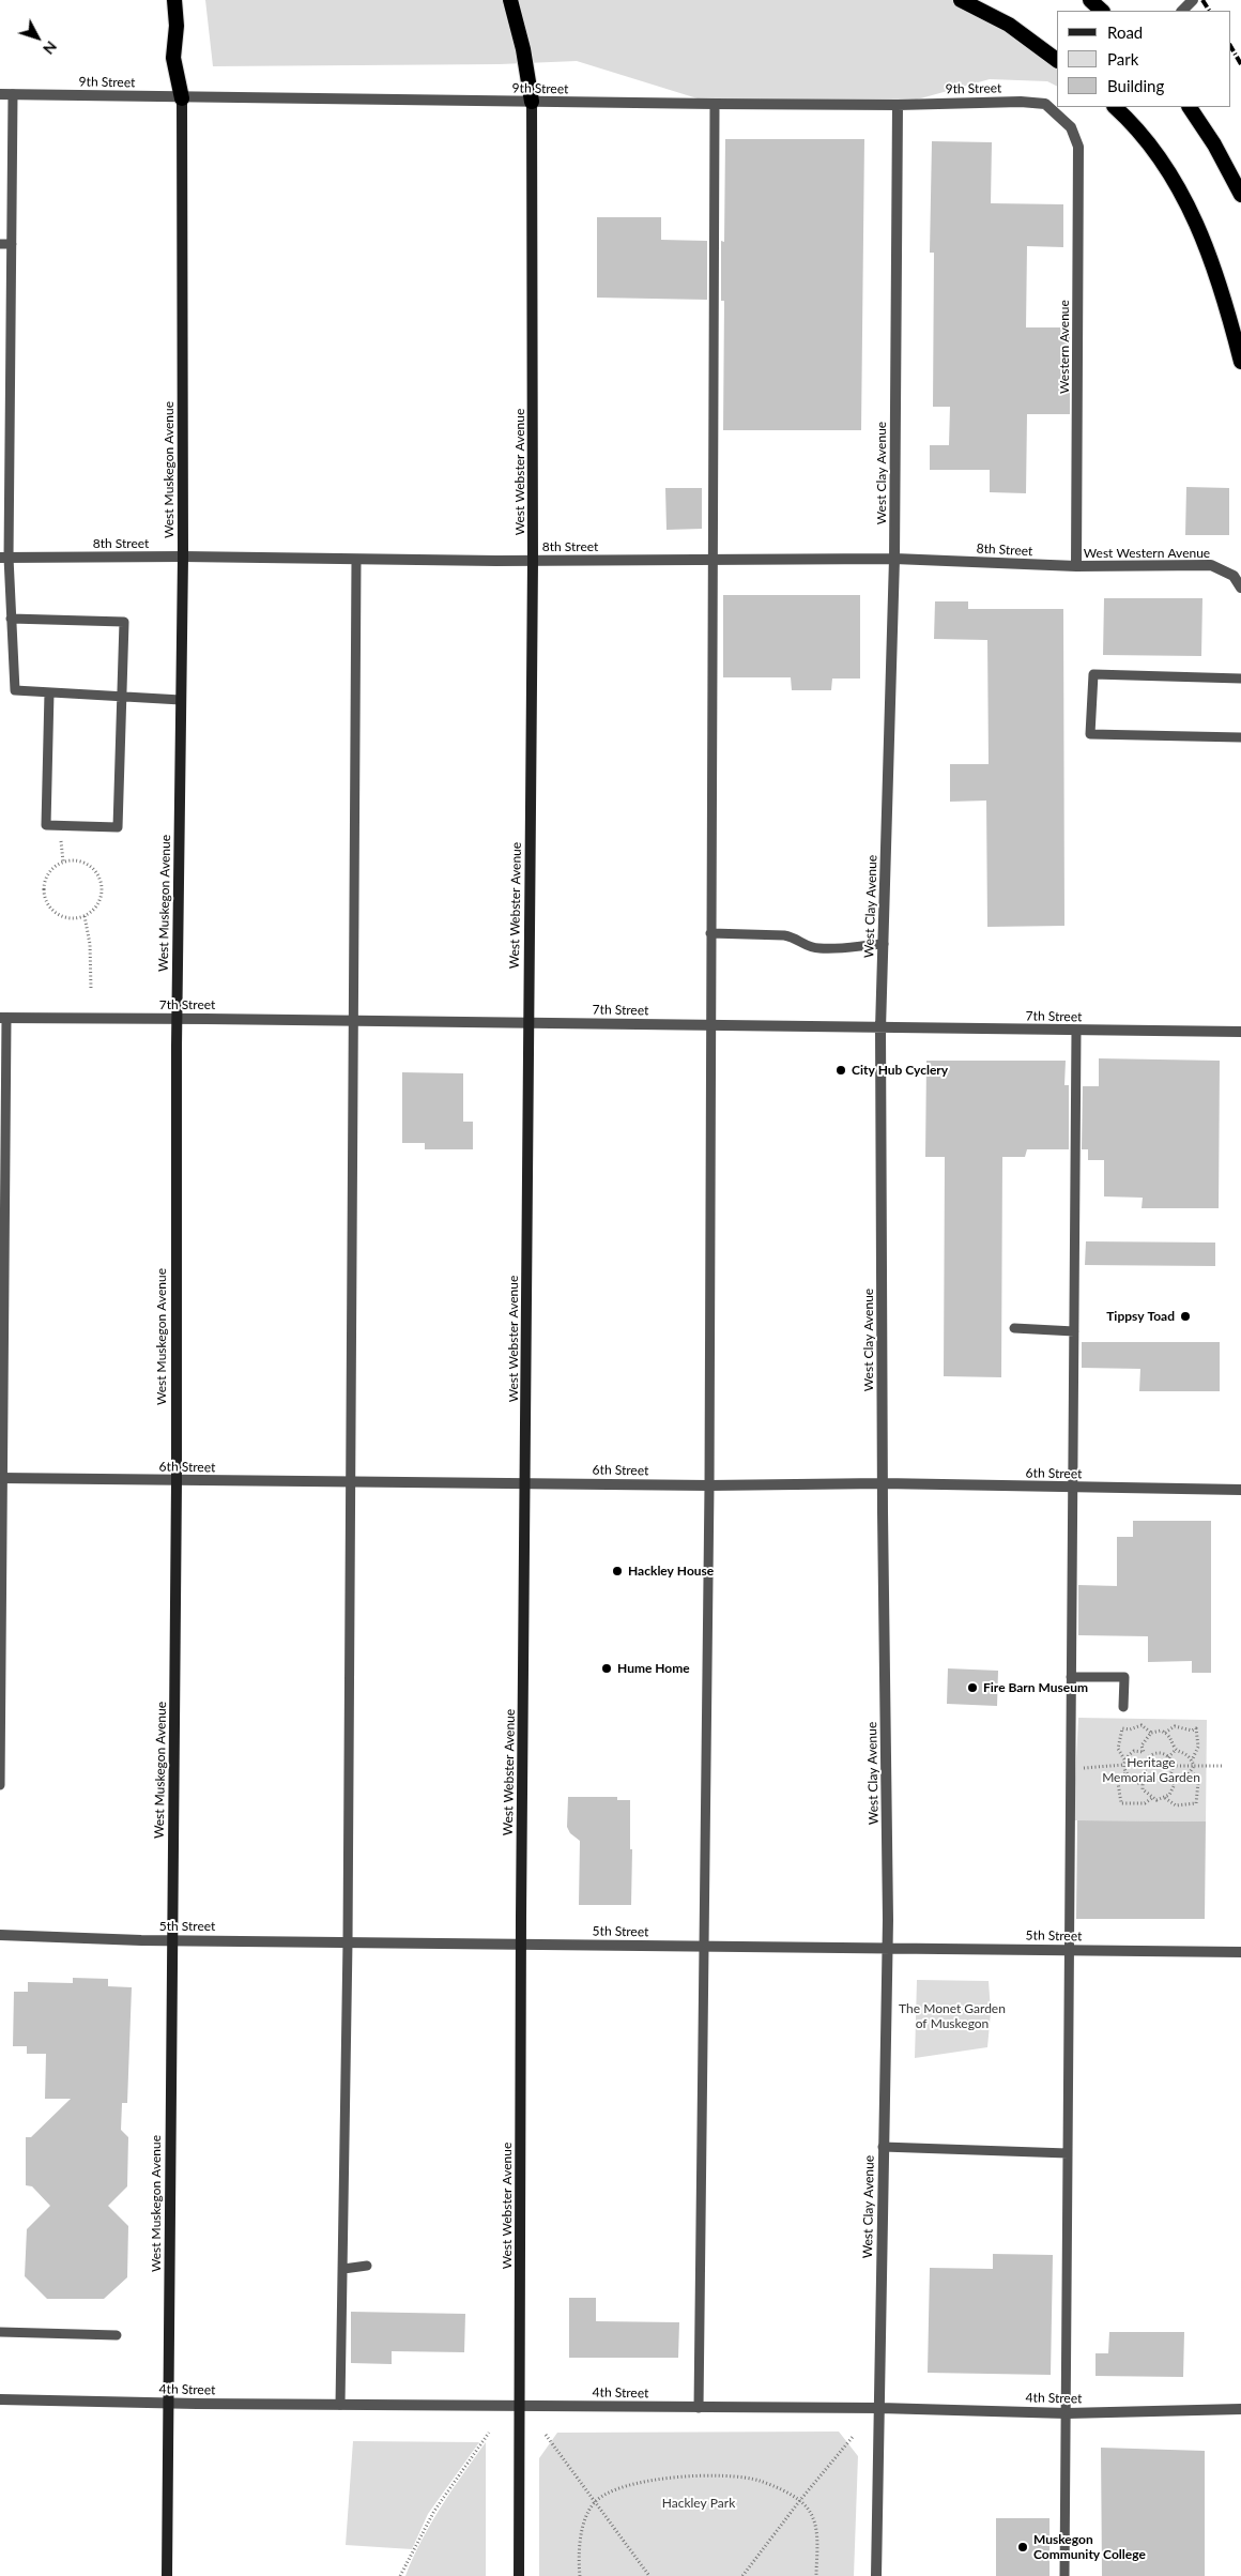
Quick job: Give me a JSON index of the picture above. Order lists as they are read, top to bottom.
{
  "streets": {
    "main road": ["West Muskegon Avenue", "West Webster Avenue"],
    "street": [
      "9th Street",
      "Western Avenue",
      "West Clay Avenue",
      "8th Street",
      "West Western Avenue",
      "7th Street",
      "6th Street",
      "5th Street",
      "4th Street"
    ]
  },
  "crossings": [
    ["9th Street", "Western Avenue"],
    ["9th Street", "West Muskegon Avenue"],
    ["9th Street", "West Webster Avenue"],
    ["9th Street", "West Clay Avenue"],
    ["Western Avenue", "8th Street"],
    ["Western Avenue", "West Western Avenue"],
    ["West Muskegon Avenue", "8th Street"],
    ["West Muskegon Avenue", "7th Street"],
    ["West Muskegon Avenue", "6th Street"],
    ["West Muskegon Avenue", "5th Street"],
    ["West Muskegon Avenue", "4th Street"],
    ["West Webster Avenue", "8th Street"],
    ["West Webster Avenue", "7th Street"],
    ["West Webster Avenue", "6th Street"],
    ["West Webster Avenue", "5th Street"],
    ["West Webster Avenue", "4th Street"],
    ["West Clay Avenue", "8th Street"],
    ["West Clay Avenue", "7th Street"],
    ["West Clay Avenue", "6th Street"],
    ["West Clay Avenue", "5th Street"],
    ["West Clay Avenue", "4th Street"],
    ["8th Street", "West Western Avenue"]
  ],
  "parks": ["Heritage Memorial Garden", "The Monet Garden of Muskegon", "Hackley Park"],
  "places": [
    "City Hub Cyclery",
    "Tippsy Toad",
    "Hackley House",
    "Hume Home",
    "Fire Barn Museum",
    "Muskegon Community College"
  ],
  "legend": ["Road", "Park", "Building"],
  "north": "bottom right"
}
